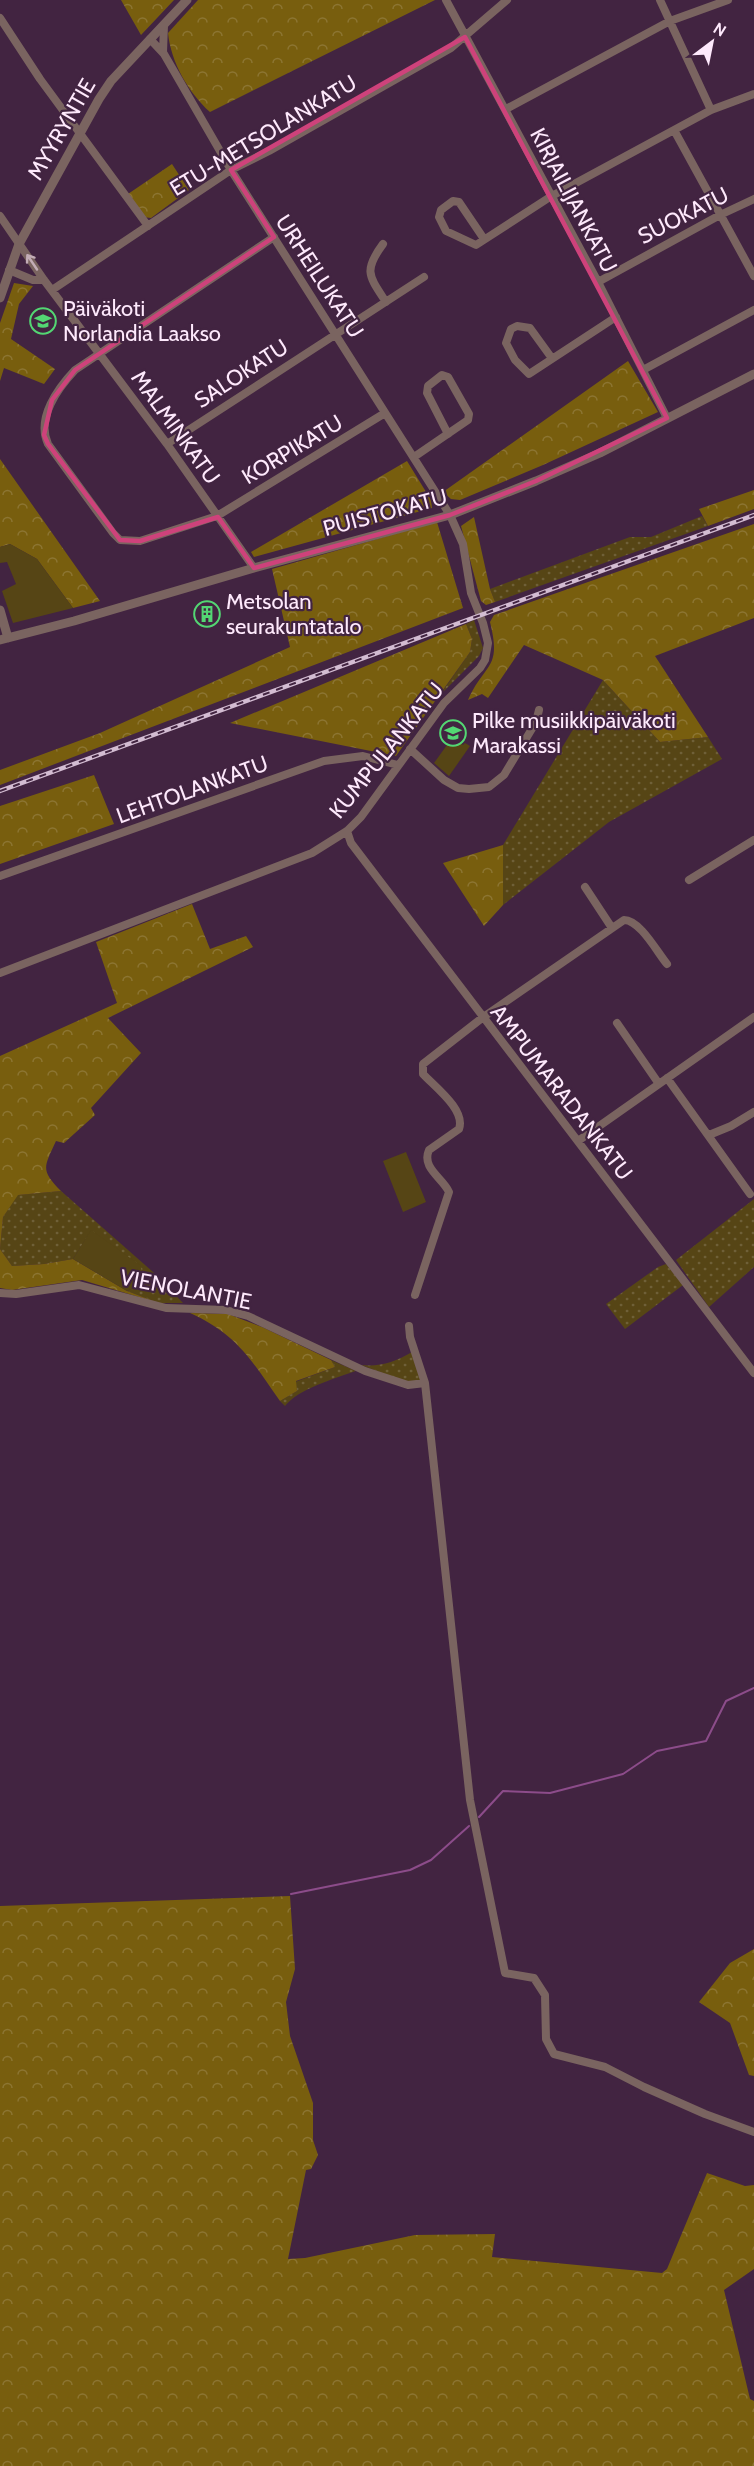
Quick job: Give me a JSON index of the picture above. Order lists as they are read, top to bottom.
{
  "streets": {
    "street": [
      "MYYRYNTIE",
      "ETU-METSOLANKATU",
      "KIRJAILIJANKATU",
      "SUOKATU",
      "URHEILUKATU",
      "SALOKATU",
      "MALMINKATU",
      "KORPIKATU",
      "PUISTOKATU",
      "KUMPULANKATU",
      "LEHTOLANKATU",
      "AMPUMARADANKATU",
      "VIENOLANTIE"
    ]
  },
  "crossings": [
    ["MYYRYNTIE", "URHEILUKATU"],
    ["MYYRYNTIE", "MALMINKATU"],
    ["ETU-METSOLANKATU", "KIRJAILIJANKATU"],
    ["ETU-METSOLANKATU", "URHEILUKATU"],
    ["ETU-METSOLANKATU", "MALMINKATU"],
    ["KIRJAILIJANKATU", "SUOKATU"],
    ["KIRJAILIJANKATU", "PUISTOKATU"],
    ["URHEILUKATU", "SALOKATU"],
    ["URHEILUKATU", "KORPIKATU"],
    ["URHEILUKATU", "PUISTOKATU"],
    ["URHEILUKATU", "KUMPULANKATU"],
    ["SALOKATU", "MALMINKATU"],
    ["MALMINKATU", "KORPIKATU"],
    ["MALMINKATU", "PUISTOKATU"],
    ["PUISTOKATU", "KUMPULANKATU"],
    ["KUMPULANKATU", "LEHTOLANKATU"],
    ["KUMPULANKATU", "AMPUMARADANKATU"]
  ],
  "places": {
    "school or university": ["Päiväkoti Norlandia Laakso", "Pilke musiikkipäiväkoti Marakassi"],
    "building": ["Metsolan seurakuntatalo"]
  },
  "north": "top right"
}
